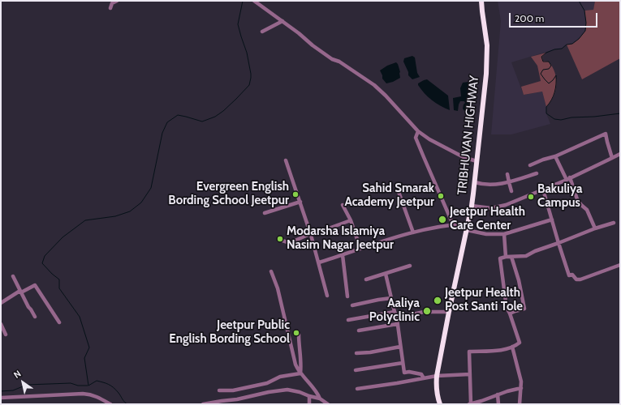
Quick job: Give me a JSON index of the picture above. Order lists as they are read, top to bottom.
{
  "streets": {
    "highway": ["TRIBHUVAN HIGHWAY"]
  },
  "places": [
    "Evergreen English Bording School Jeetpur",
    "Sahid Smarak Academy Jeetpur",
    "Bakuliya Campus",
    "Jeetpur Health Care Center",
    "Modarsha Islamiya Nasim Nagar Jeetpur",
    "Jeetpur Health Post Santi Tole",
    "Aaliya Polyclinic",
    "Jeetpur Public English Bording School"
  ],
  "scale_bar": "200 m",
  "north": "top left"
}
